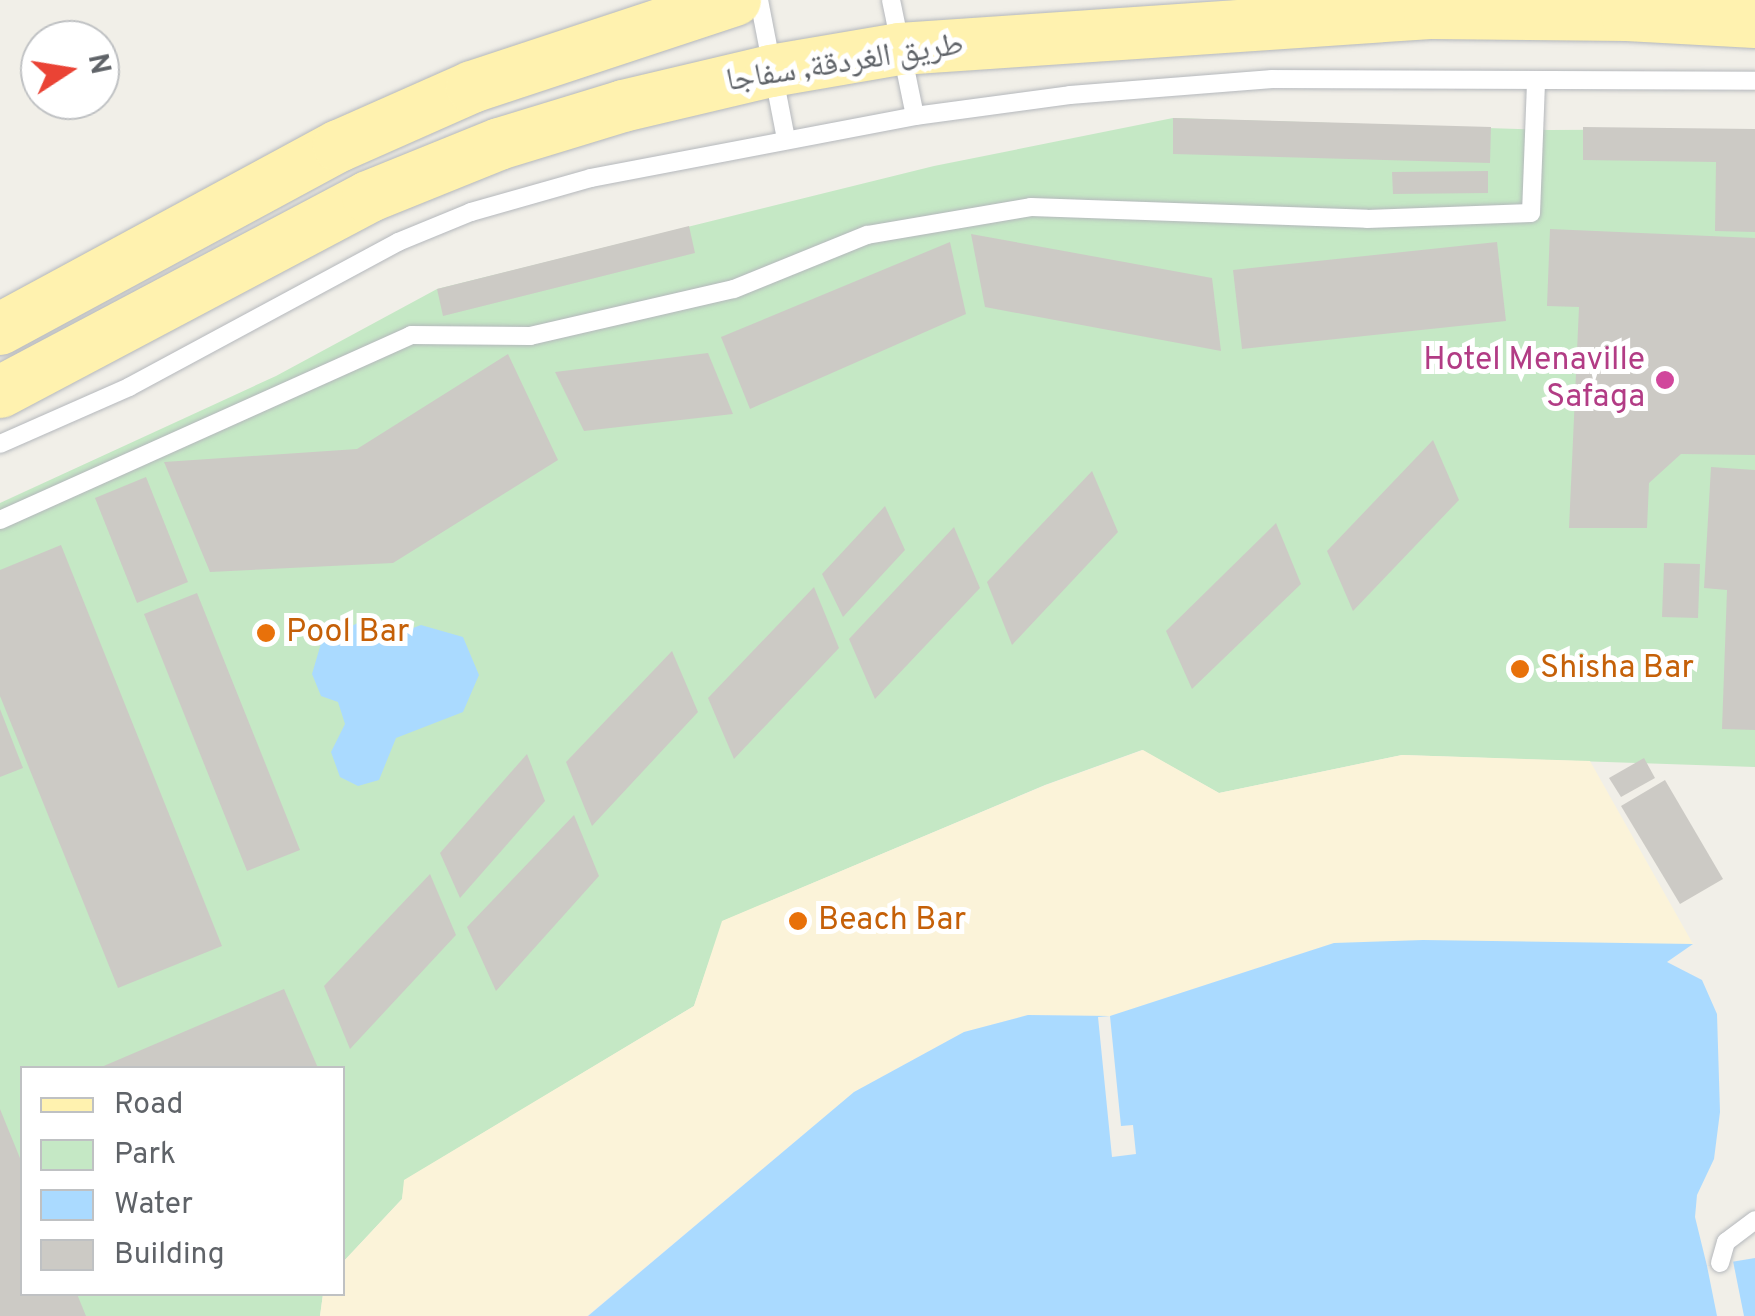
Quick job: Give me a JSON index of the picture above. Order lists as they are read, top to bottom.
{
  "streets": {
    "main road": ["طريق الغردقة, سفاجا"]
  },
  "places": [
    "Hotel Menaville Safaga",
    "Pool Bar",
    "Shisha Bar",
    "Beach Bar"
  ],
  "legend": [
    "Road",
    "Park",
    "Water",
    "Building"
  ],
  "north": "right"
}
